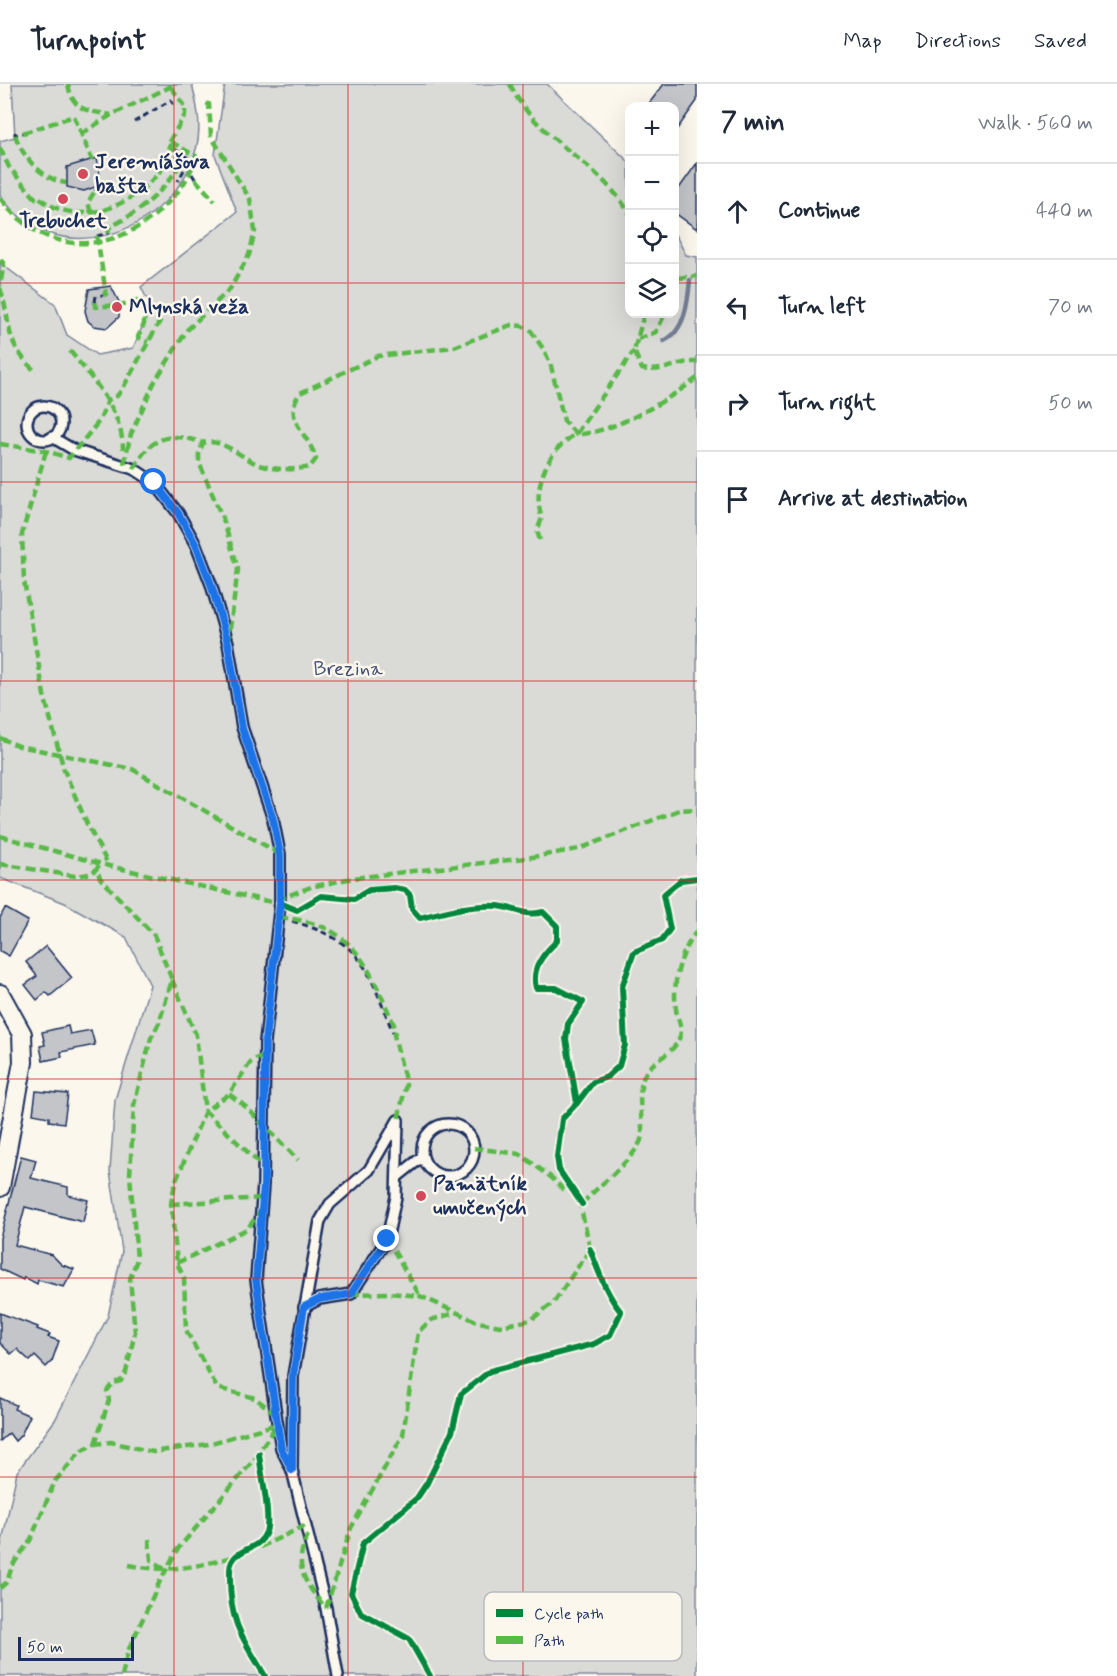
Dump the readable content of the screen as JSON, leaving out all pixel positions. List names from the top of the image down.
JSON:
{
  "parks": ["Brezina"],
  "places": [
    "Jeremiášova bašta",
    "Trebuchet",
    "Mlynská veža",
    "Pamätník umučených"
  ],
  "legend": ["Cycle path", "Path"],
  "scale_bar": "50 m",
  "page": {
    "header": "Turnpoint",
    "nav": ["Map", "Directions", "Saved"],
    "heading": ["7 min", "Walk · 560 m"],
    "map_buttons": ["+", "−"],
    "list": [
      ["Continue", "440 m"],
      ["Turn left", "70 m"],
      ["Turn right", "50 m"],
      "Arrive at destination"
    ],
    "scale": "50 m"
  }
}
